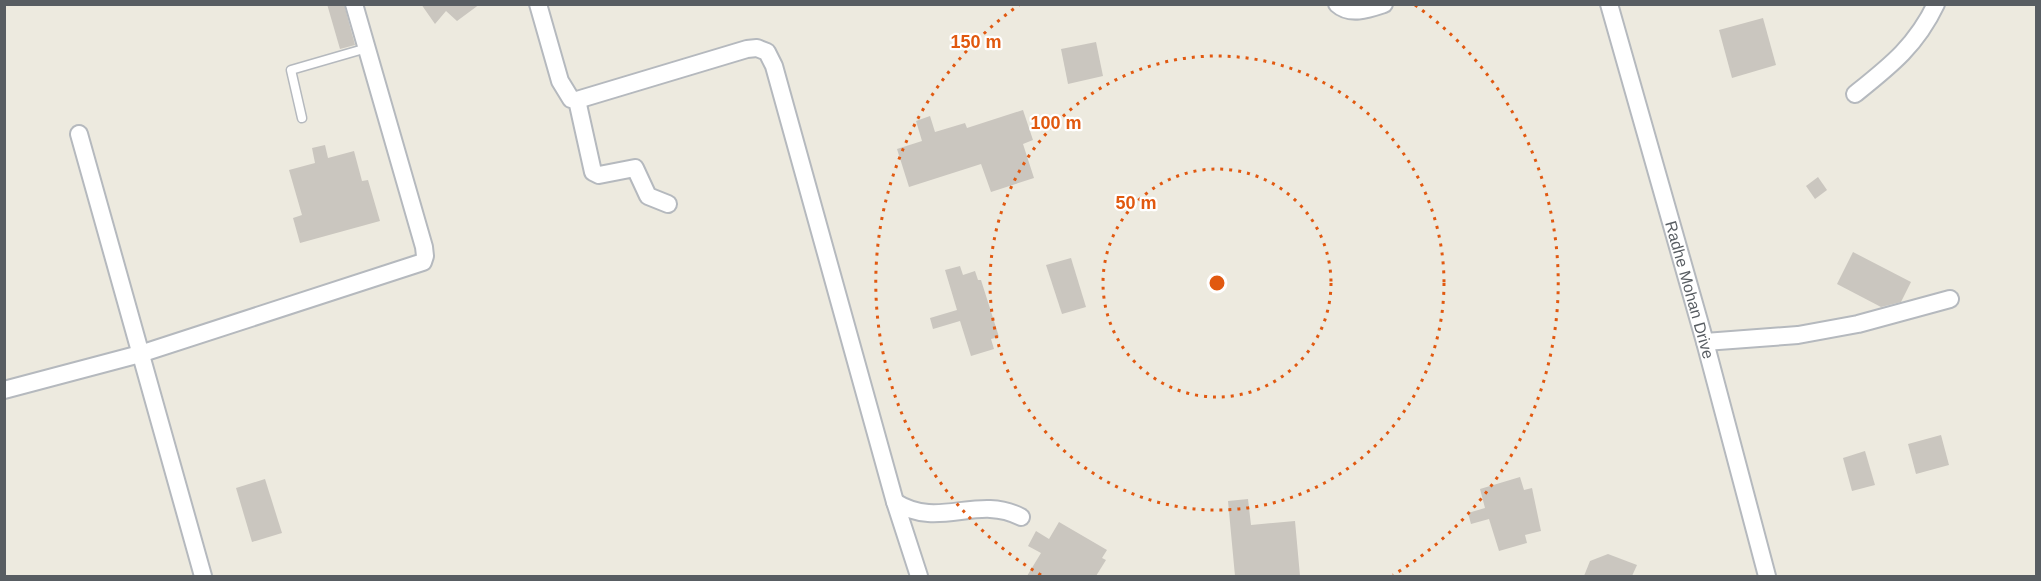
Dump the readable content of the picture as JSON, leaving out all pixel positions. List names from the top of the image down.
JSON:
{
  "streets": {
    "street": ["Radhe Mohan Drive"]
  },
  "rings": ["150 m", "100 m", "50 m"]
}
